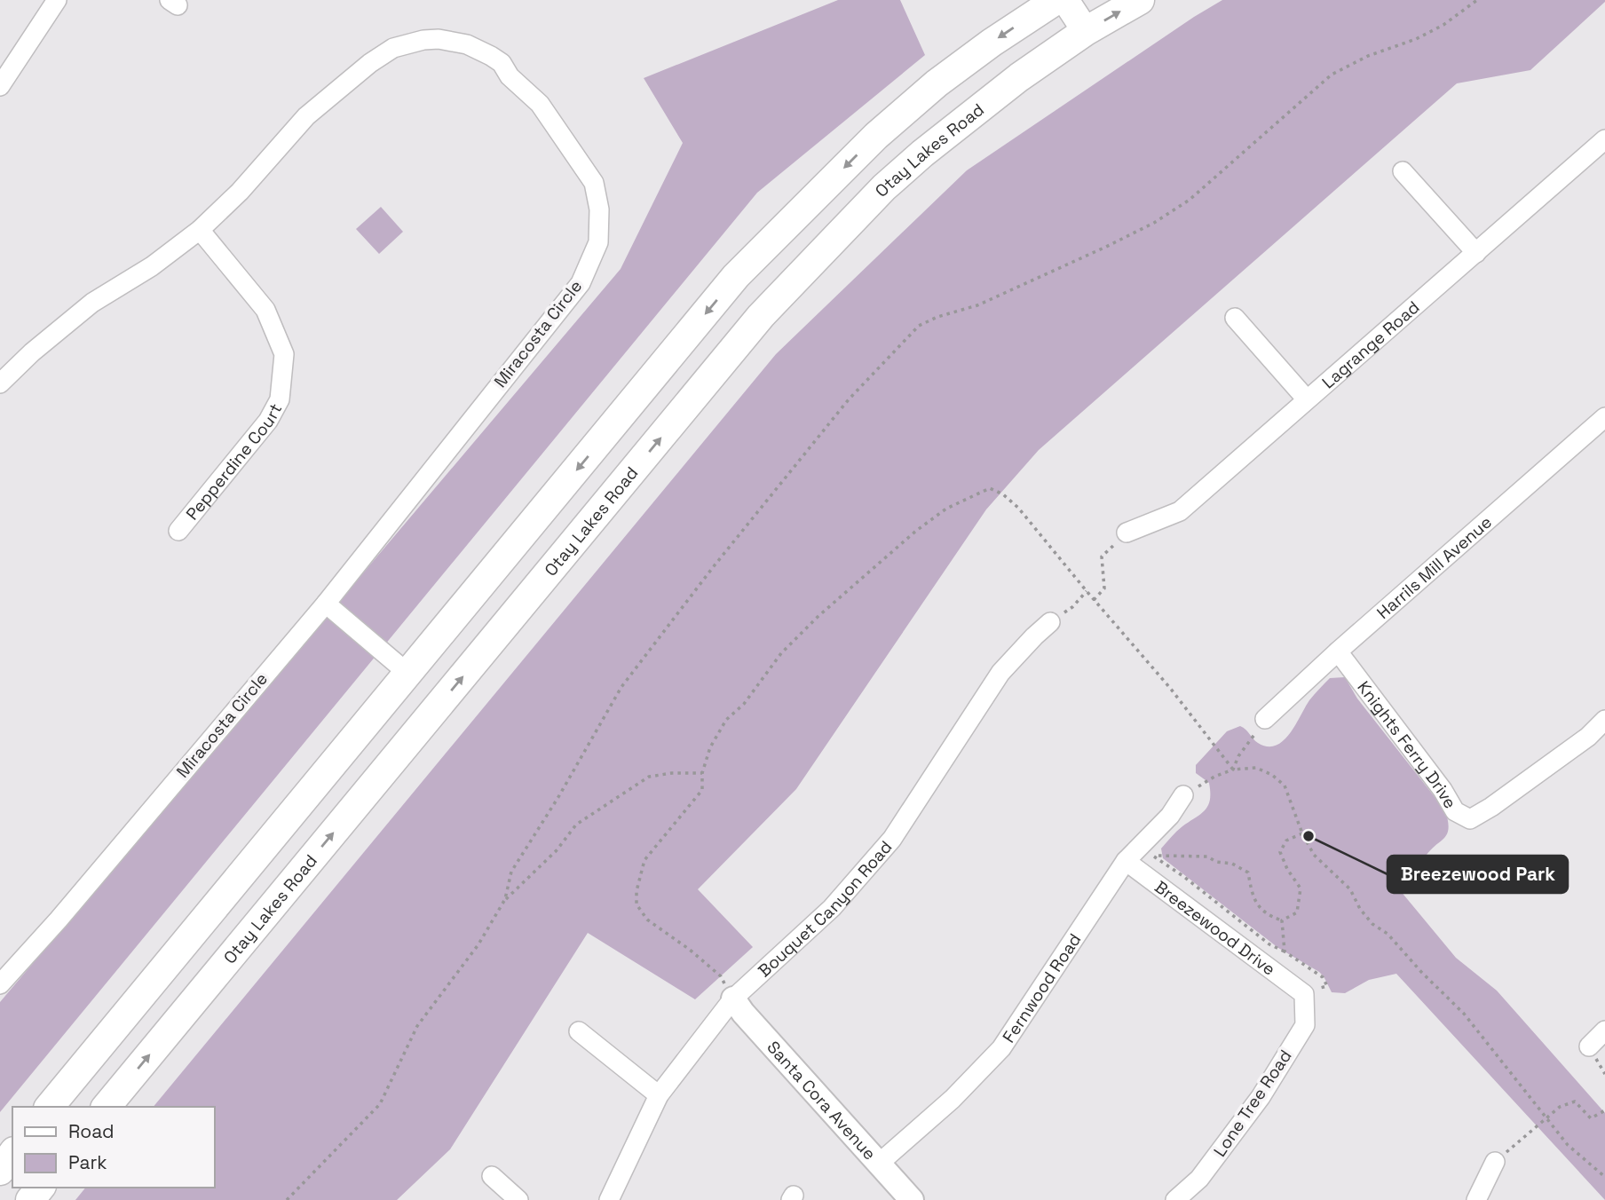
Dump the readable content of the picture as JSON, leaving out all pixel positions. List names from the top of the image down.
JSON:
{
  "streets": {
    "main road": ["Otay Lakes Road"],
    "street": [
      "Miracosta Circle",
      "Lagrange Road",
      "Pepperdine Court",
      "Harrils Mill Avenue",
      "Knights Ferry Drive",
      "Bouquet Canyon Road",
      "Breezewood Drive",
      "Fernwood Road",
      "Santa Cora Avenue",
      "Lone Tree Road"
    ]
  },
  "crossings": [
    ["Miracosta Circle", "Pepperdine Court"],
    ["Harrils Mill Avenue", "Knights Ferry Drive"],
    ["Bouquet Canyon Road", "Santa Cora Avenue"],
    ["Breezewood Drive", "Fernwood Road"],
    ["Breezewood Drive", "Lone Tree Road"],
    ["Fernwood Road", "Santa Cora Avenue"]
  ],
  "places": ["Breezewood Park"],
  "legend": ["Road", "Park"]
}
